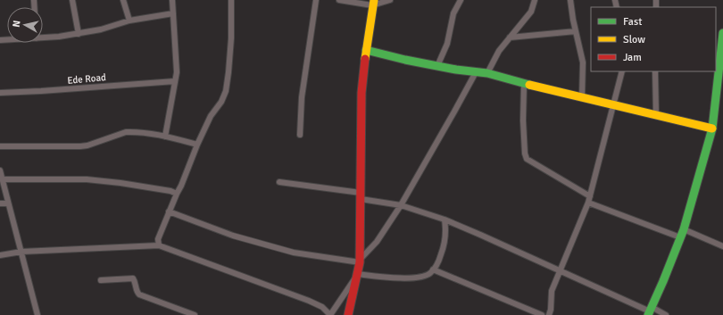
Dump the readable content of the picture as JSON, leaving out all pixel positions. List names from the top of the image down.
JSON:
{
  "streets": {
    "street": ["Ede Road"]
  },
  "legend": ["Fast", "Slow", "Jam"],
  "north": "left"
}
